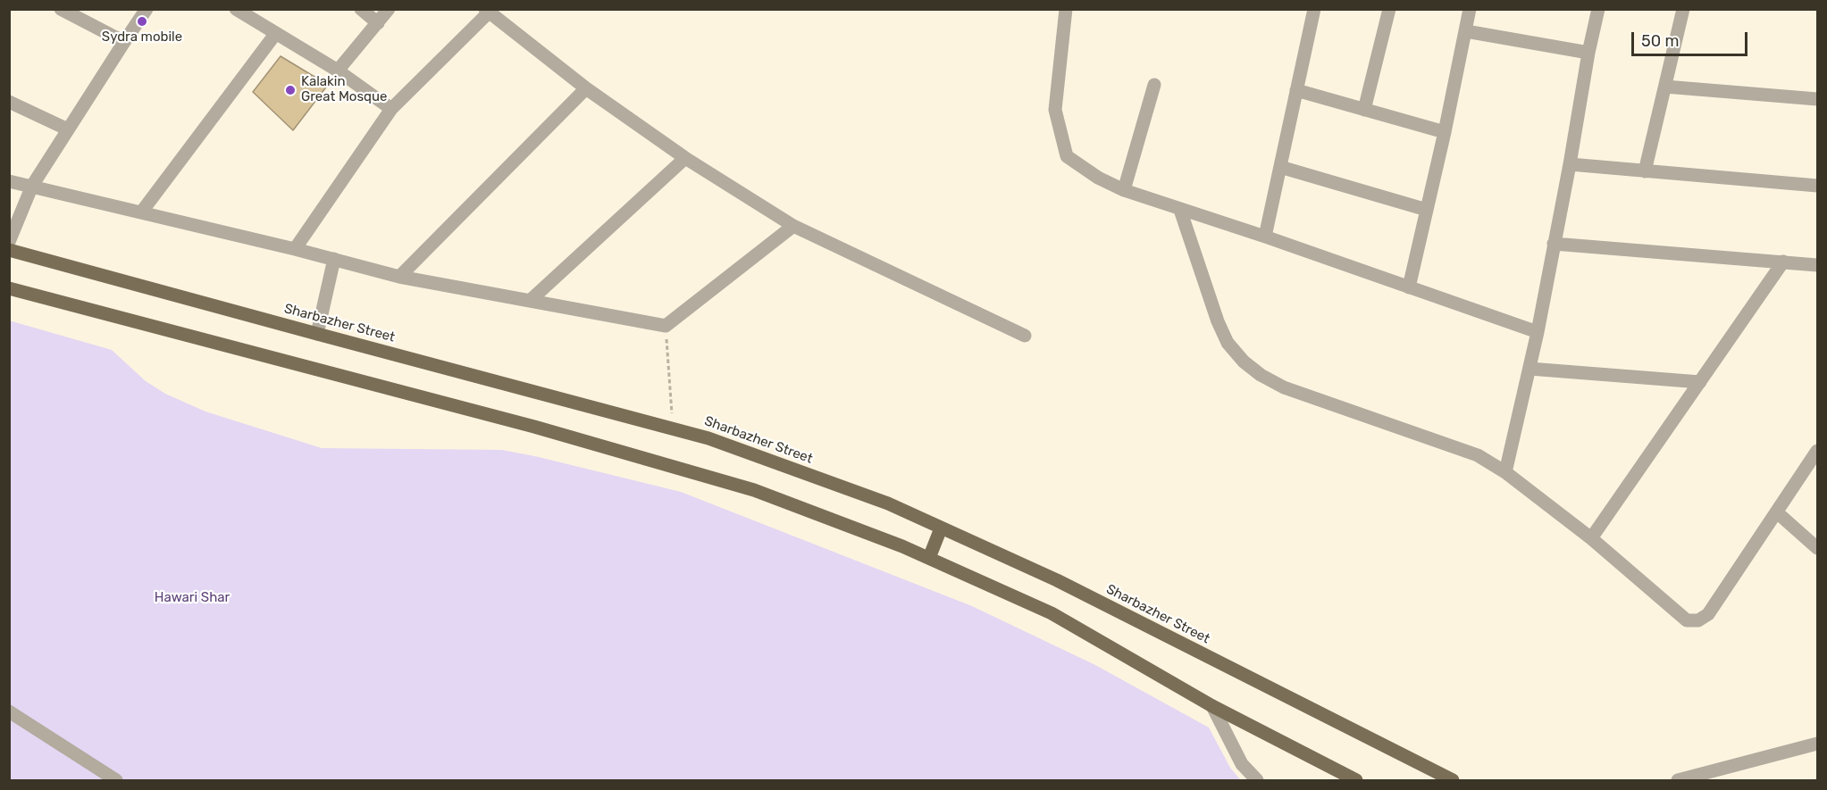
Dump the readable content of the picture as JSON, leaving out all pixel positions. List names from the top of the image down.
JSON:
{
  "streets": {
    "main road": ["Sharbazher Street"]
  },
  "parks": ["Hawari Shar"],
  "places": ["Sydra mobile", "Kalakin Great Mosque"],
  "scale_bar": "50 m"
}
